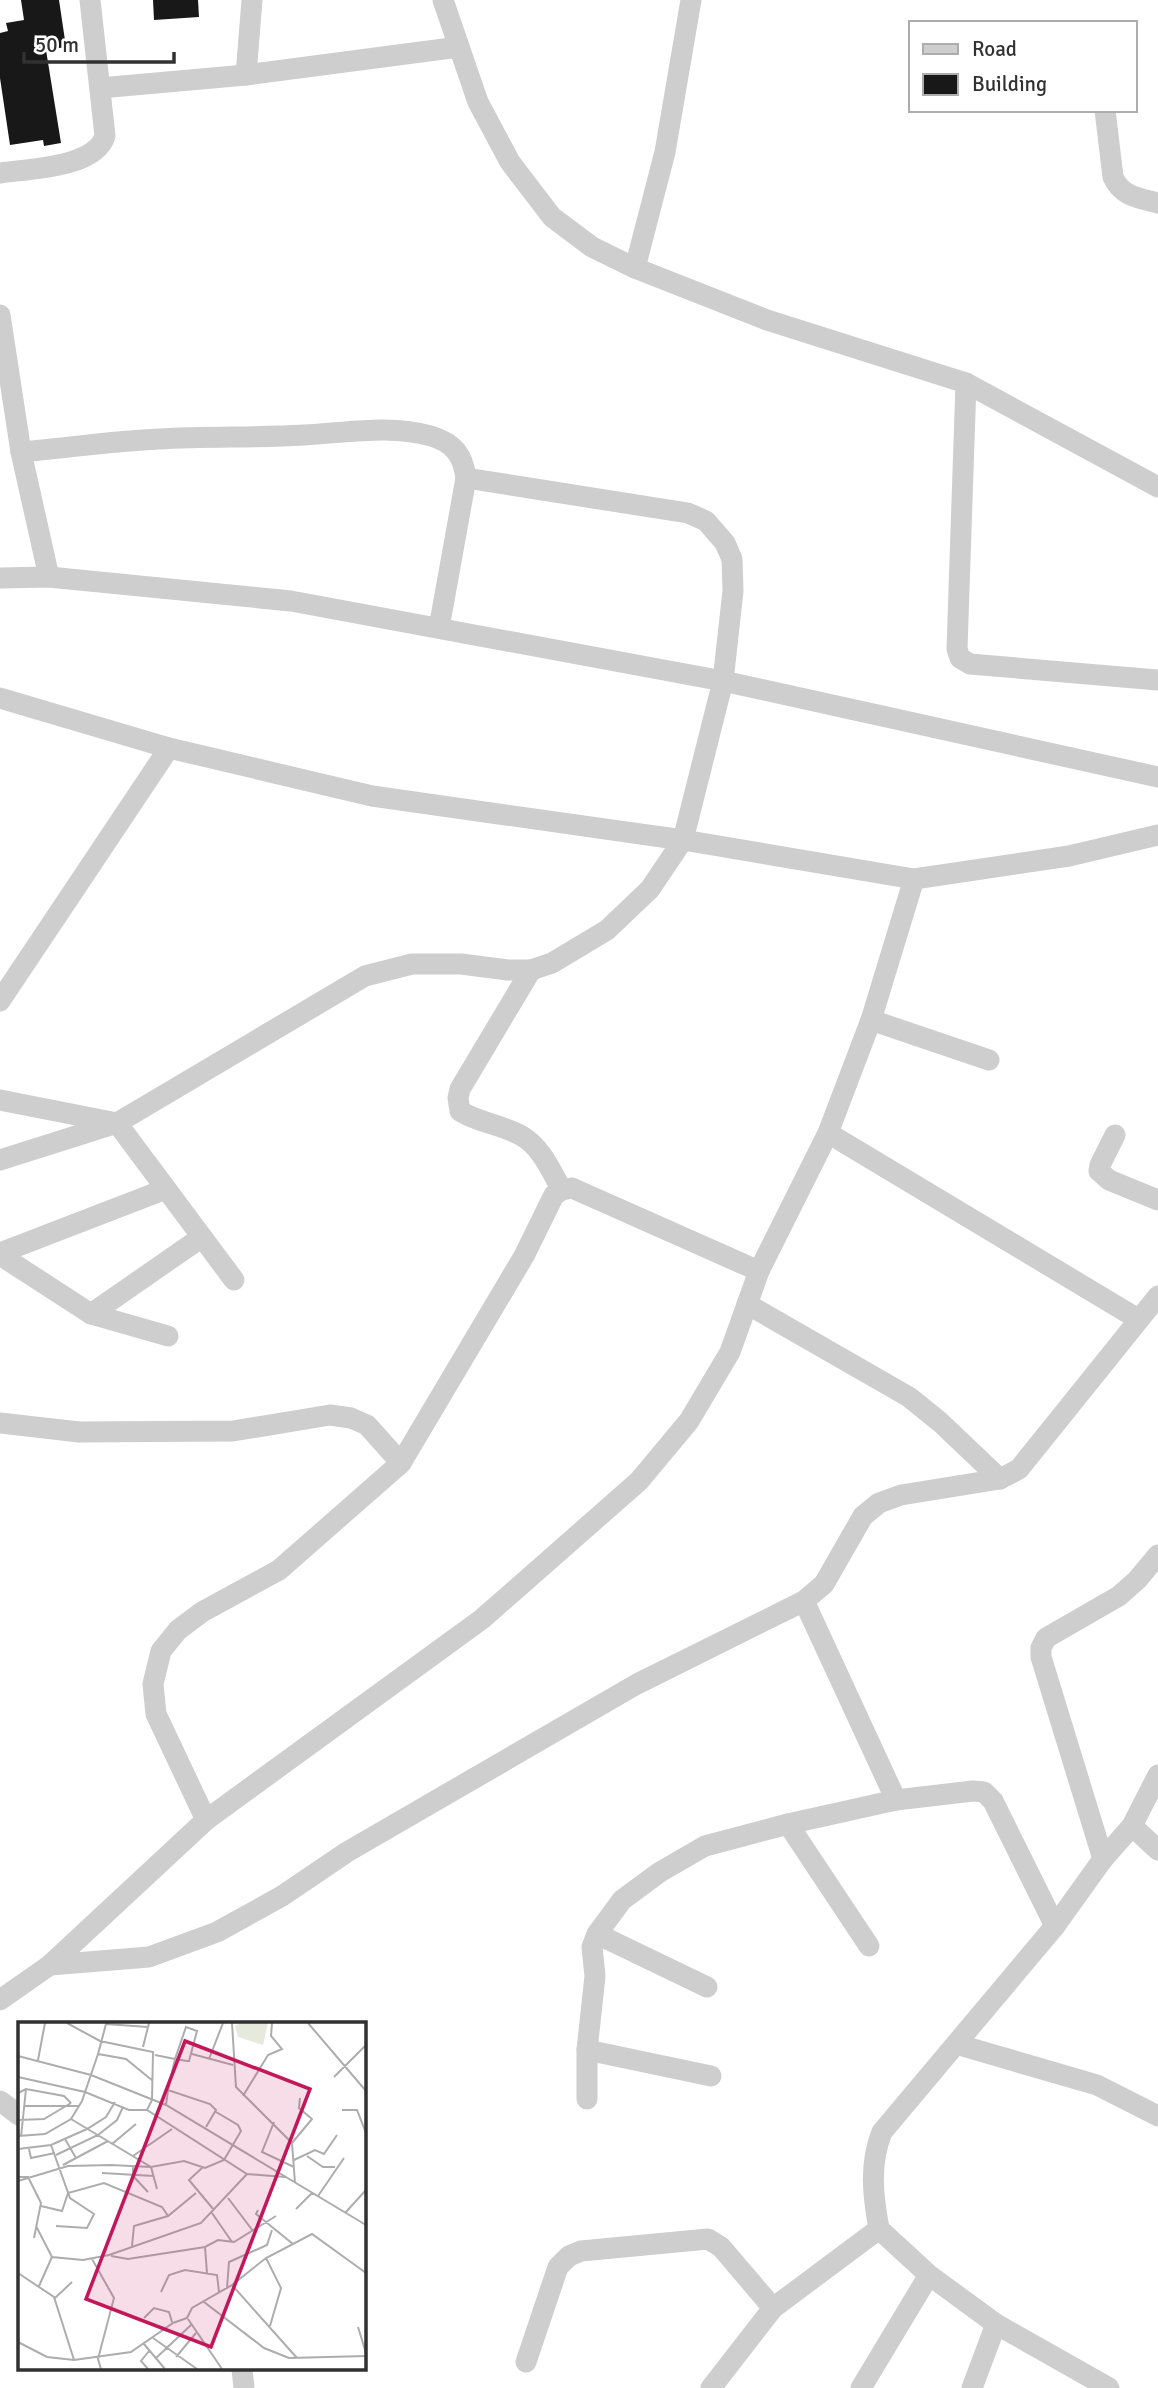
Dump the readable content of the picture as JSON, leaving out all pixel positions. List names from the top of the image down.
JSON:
{
  "legend": ["Road", "Building"],
  "scale_bar": "50 m"
}
